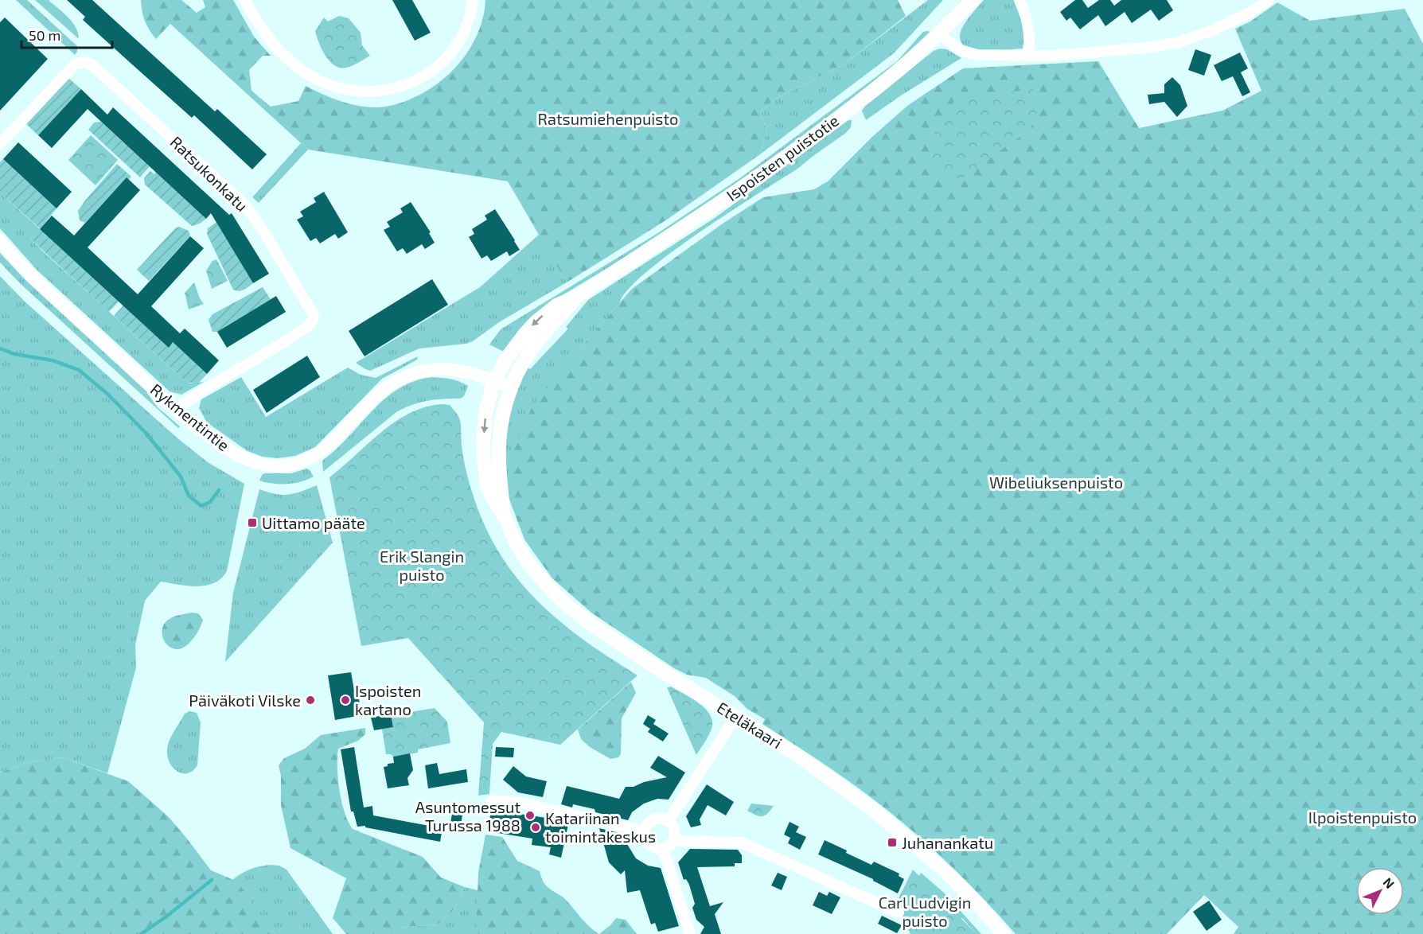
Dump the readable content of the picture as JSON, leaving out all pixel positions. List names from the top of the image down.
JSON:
{
  "streets": {
    "main road": ["Ispoisten puistotie", "Eteläkaari"],
    "street": ["Ratsukonkatu", "Rykmentintie"]
  },
  "crossings": [
    ["Ispoisten puistotie", "Rykmentintie"],
    ["Ispoisten puistotie", "Eteläkaari"],
    ["Ratsukonkatu", "Rykmentintie"],
    ["Rykmentintie", "Eteläkaari"]
  ],
  "parks": [
    "Ratsumiehenpuisto",
    "Wibeliuksenpuisto",
    "Erik Slangin puisto",
    "Ilpoistenpuisto",
    "Carl Ludvigin puisto"
  ],
  "places": {
    "transit": ["Uittamo pääte", "Juhanankatu"],
    "other": [
      "Päiväkoti Vilske",
      "Ispoisten kartano",
      "Asuntomessut Turussa 1988",
      "Katariinan toimintakeskus"
    ]
  },
  "scale_bar": "50 m",
  "north": "top right"
}
